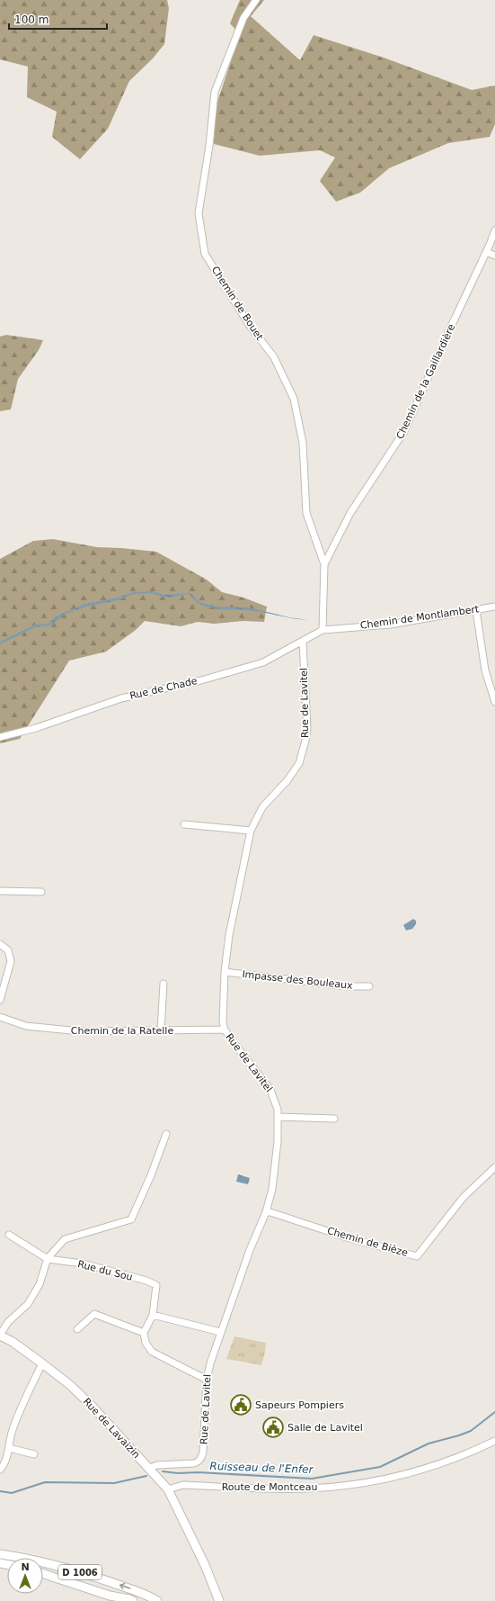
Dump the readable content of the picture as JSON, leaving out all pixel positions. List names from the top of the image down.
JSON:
{
  "streets": {
    "main road": ["Rue de Lavaizin", "D 1006"],
    "street": [
      "Chemin de Bouet",
      "Chemin de la Gaillardière",
      "Chemin de Montlambert",
      "Rue de Chade",
      "Rue de Lavitel",
      "Impasse des Bouleaux",
      "Chemin de la Ratelle",
      "Chemin de Bièze",
      "Rue du Sou",
      "Route de Montceau"
    ]
  },
  "crossings": [
    ["Chemin de Bouet", "Chemin de la Gaillardière"],
    ["Chemin de Bouet", "Chemin de Montlambert"],
    ["Chemin de Bouet", "Rue de Chade"],
    ["Chemin de Montlambert", "Rue de Chade"],
    ["Rue de Chade", "Rue de Lavitel"],
    ["Rue de Lavitel", "Impasse des Bouleaux"],
    ["Rue de Lavitel", "Chemin de la Ratelle"],
    ["Rue de Lavitel", "Chemin de Bièze"],
    ["Rue de Lavitel", "Rue de Lavaizin"],
    ["Rue de Lavaizin", "Route de Montceau"]
  ],
  "water": ["Ruisseau de l'Enfer"],
  "places": {
    "public building": ["Sapeurs Pompiers", "Salle de Lavitel"]
  },
  "scale_bar": "100 m",
  "north": "top"
}
